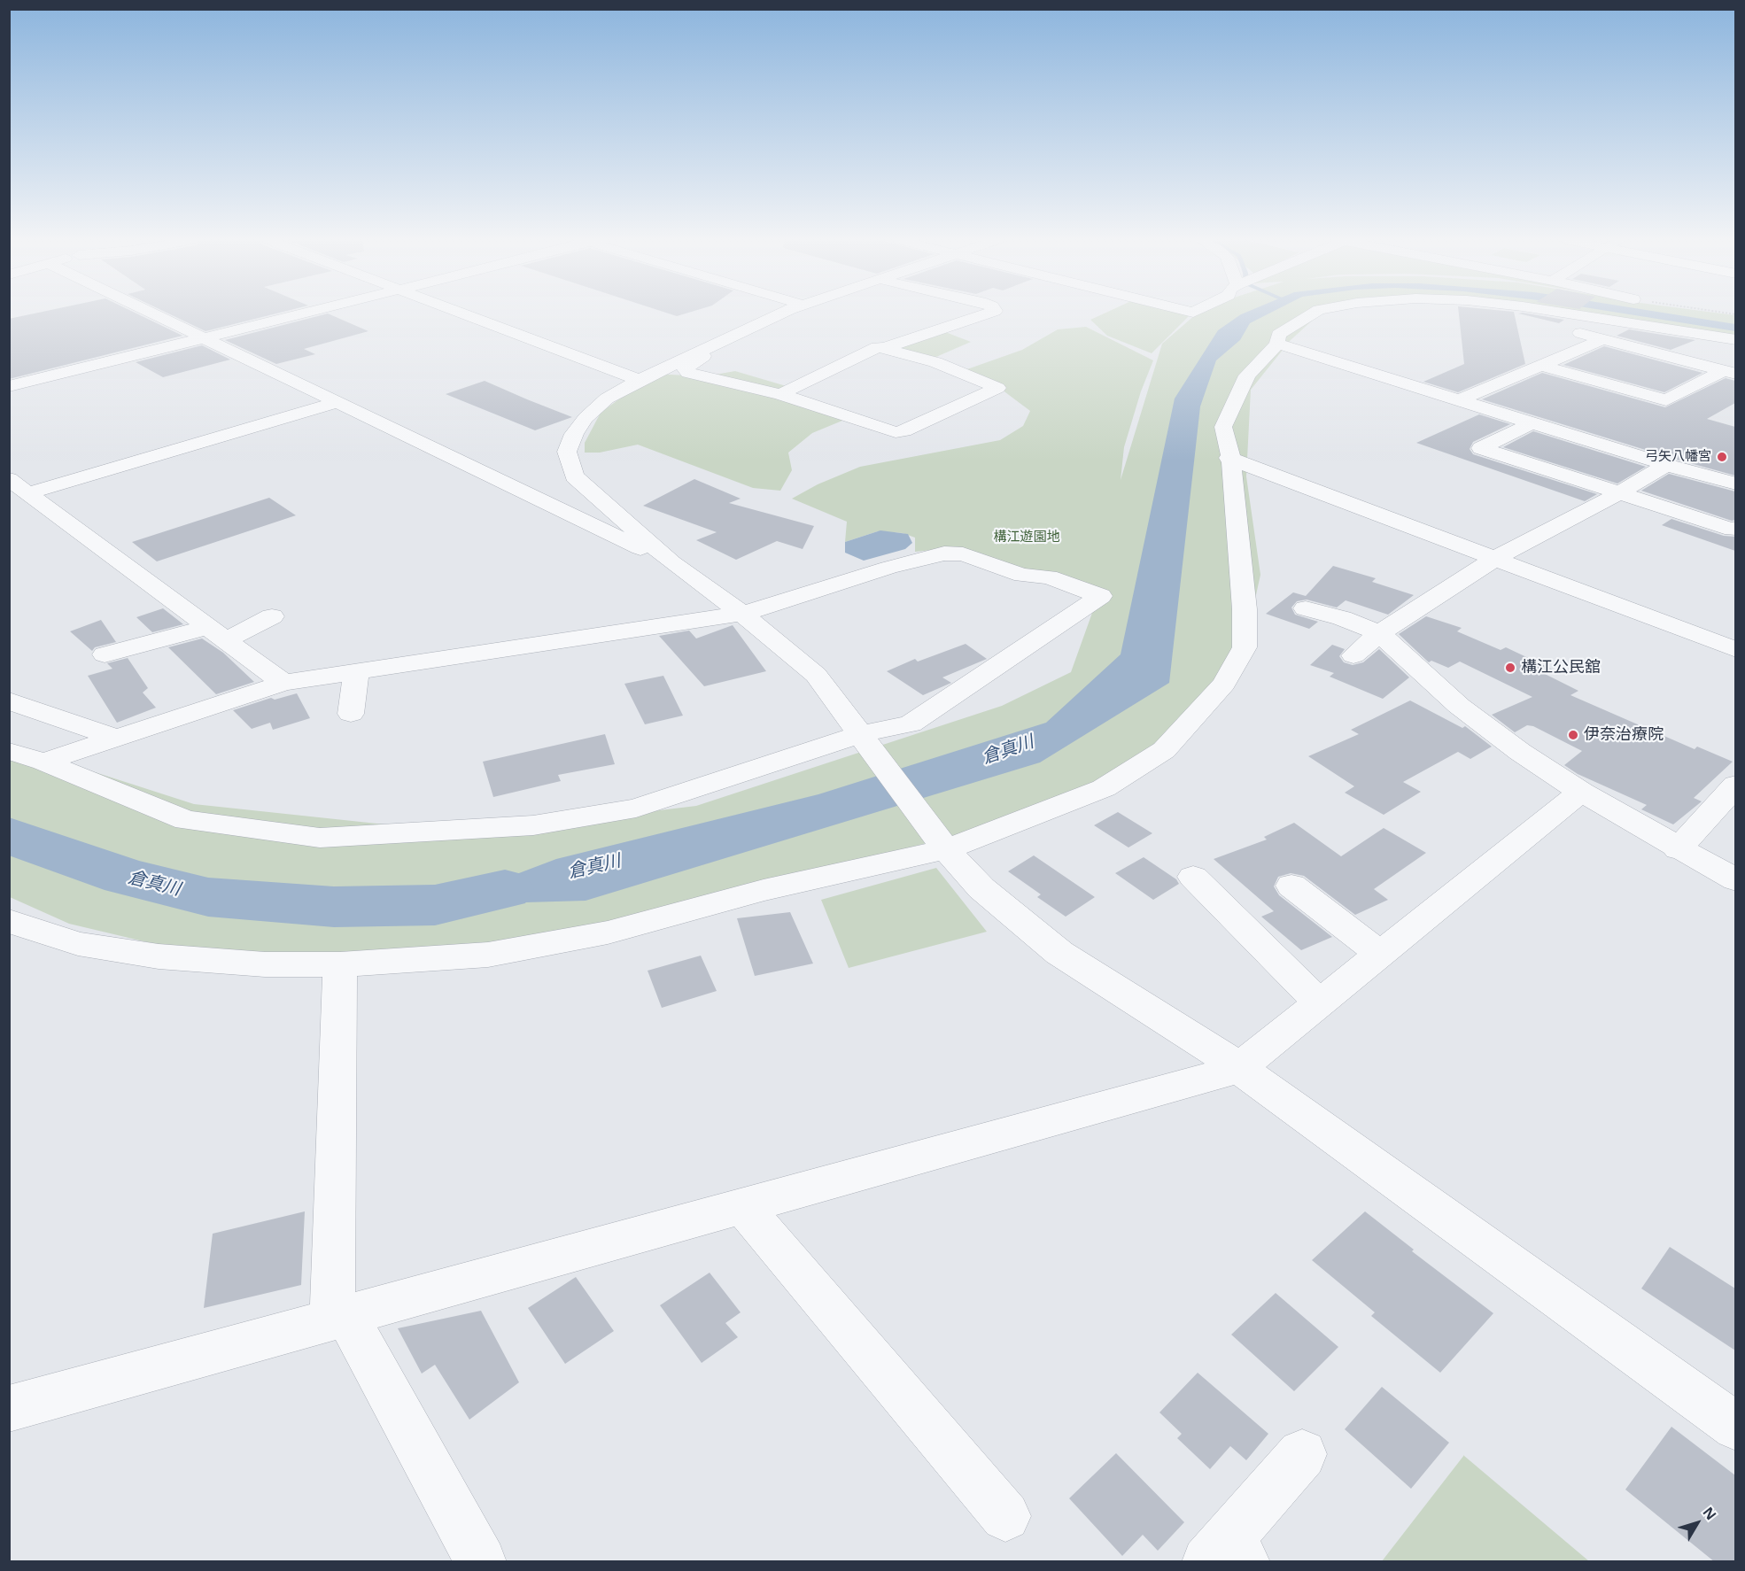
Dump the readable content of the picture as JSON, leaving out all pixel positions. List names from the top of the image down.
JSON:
{
  "water": ["倉真川"],
  "parks": ["構江遊園地"],
  "places": ["弓矢八幡宮", "構江公民舘", "伊奈治療院"],
  "north": "top right"
}
